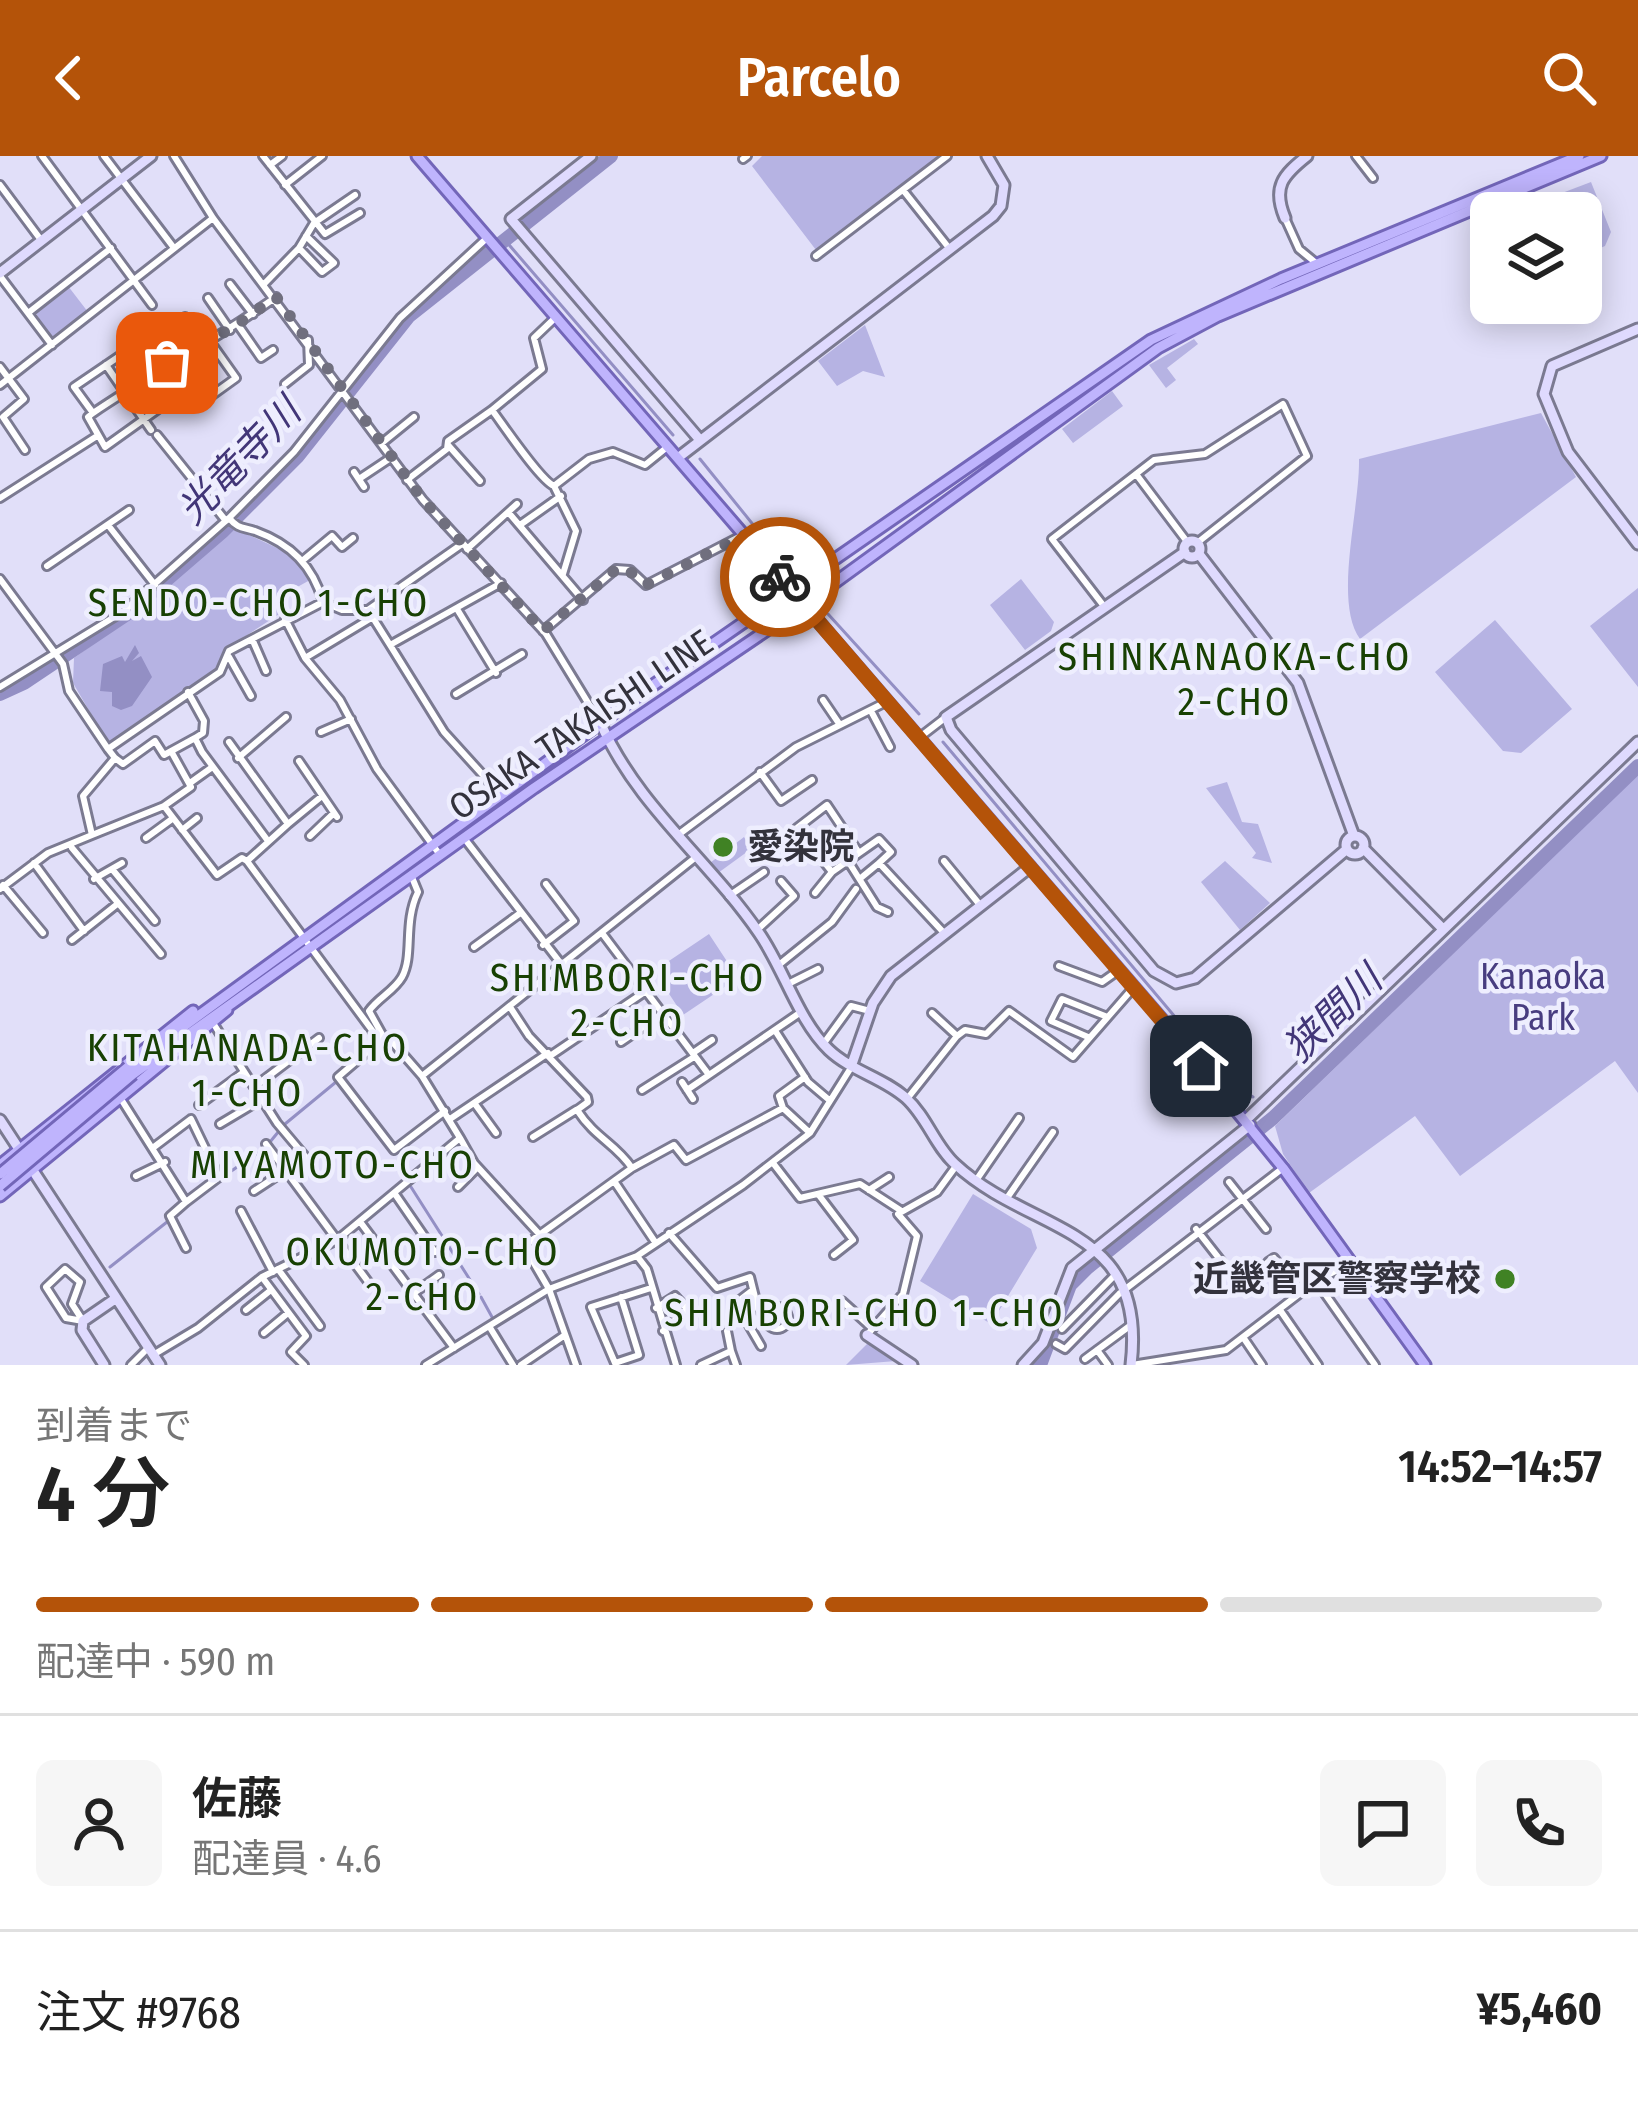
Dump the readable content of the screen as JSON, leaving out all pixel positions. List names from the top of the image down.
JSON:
{
  "streets": {
    "main road": ["OSAKA TAKAISHI LINE"]
  },
  "districts": [
    "SENDO-CHO 1-CHO",
    "SHINKANAOKA-CHO 2-CHO",
    "SHIMBORI-CHO 2-CHO",
    "KITAHANADA-CHO 1-CHO",
    "MIYAMOTO-CHO",
    "OKUMOTO-CHO 2-CHO",
    "SHIMBORI-CHO 1-CHO"
  ],
  "water": ["光竜寺川", "狭間川"],
  "parks": ["Kanaoka Park"],
  "places": ["愛染院", "近畿管区警察学校"],
  "page": {
    "header": "Parcelo",
    "heading": ["4 分", "到着まで", "14:52–14:57"],
    "panel": [
      "佐藤",
      "配達員 · 4.6",
      "注文 #9768",
      "¥5,460"
    ],
    "bar": "配達中 · 590 m"
  }
}
